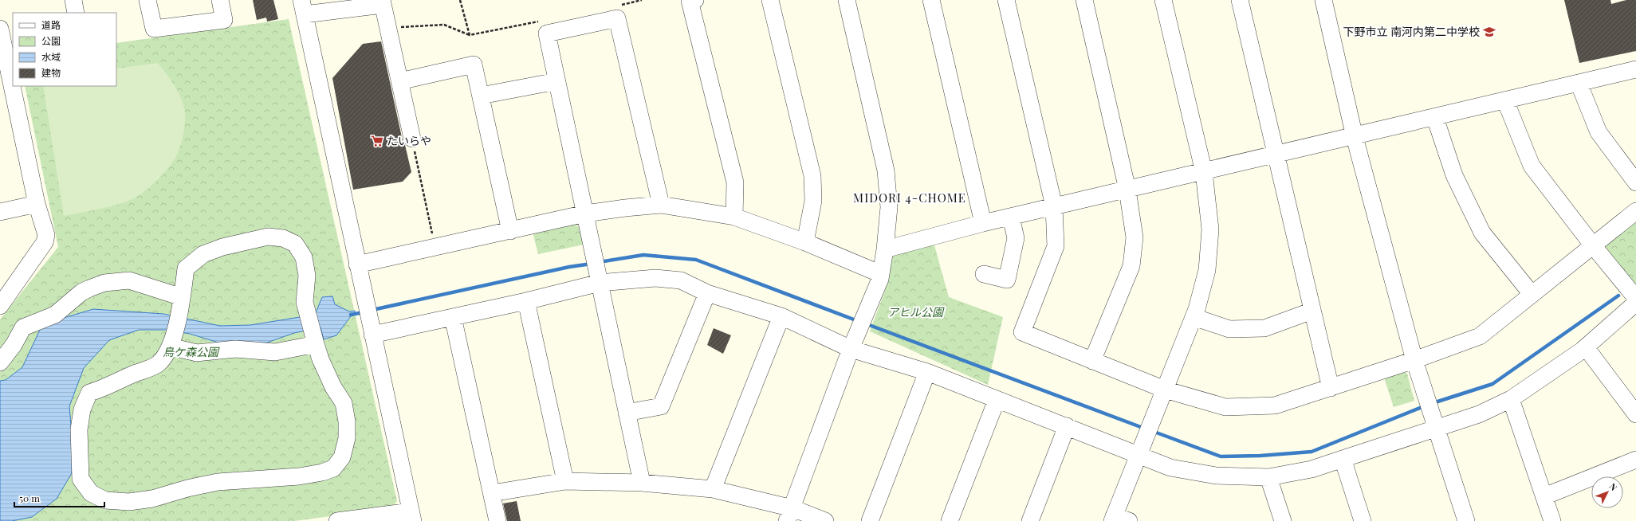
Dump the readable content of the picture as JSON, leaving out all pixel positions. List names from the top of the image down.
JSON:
{
  "districts": ["MIDORI 4-CHOME"],
  "parks": ["アヒル公園", "烏ケ森公園"],
  "places": {
    "school or university": ["下野市立 南河内第二中学校"],
    "supermarket": ["たいらや"]
  },
  "legend": [
    "道路",
    "公園",
    "水域",
    "建物"
  ],
  "scale_bar": "50 m",
  "north": "top right"
}
